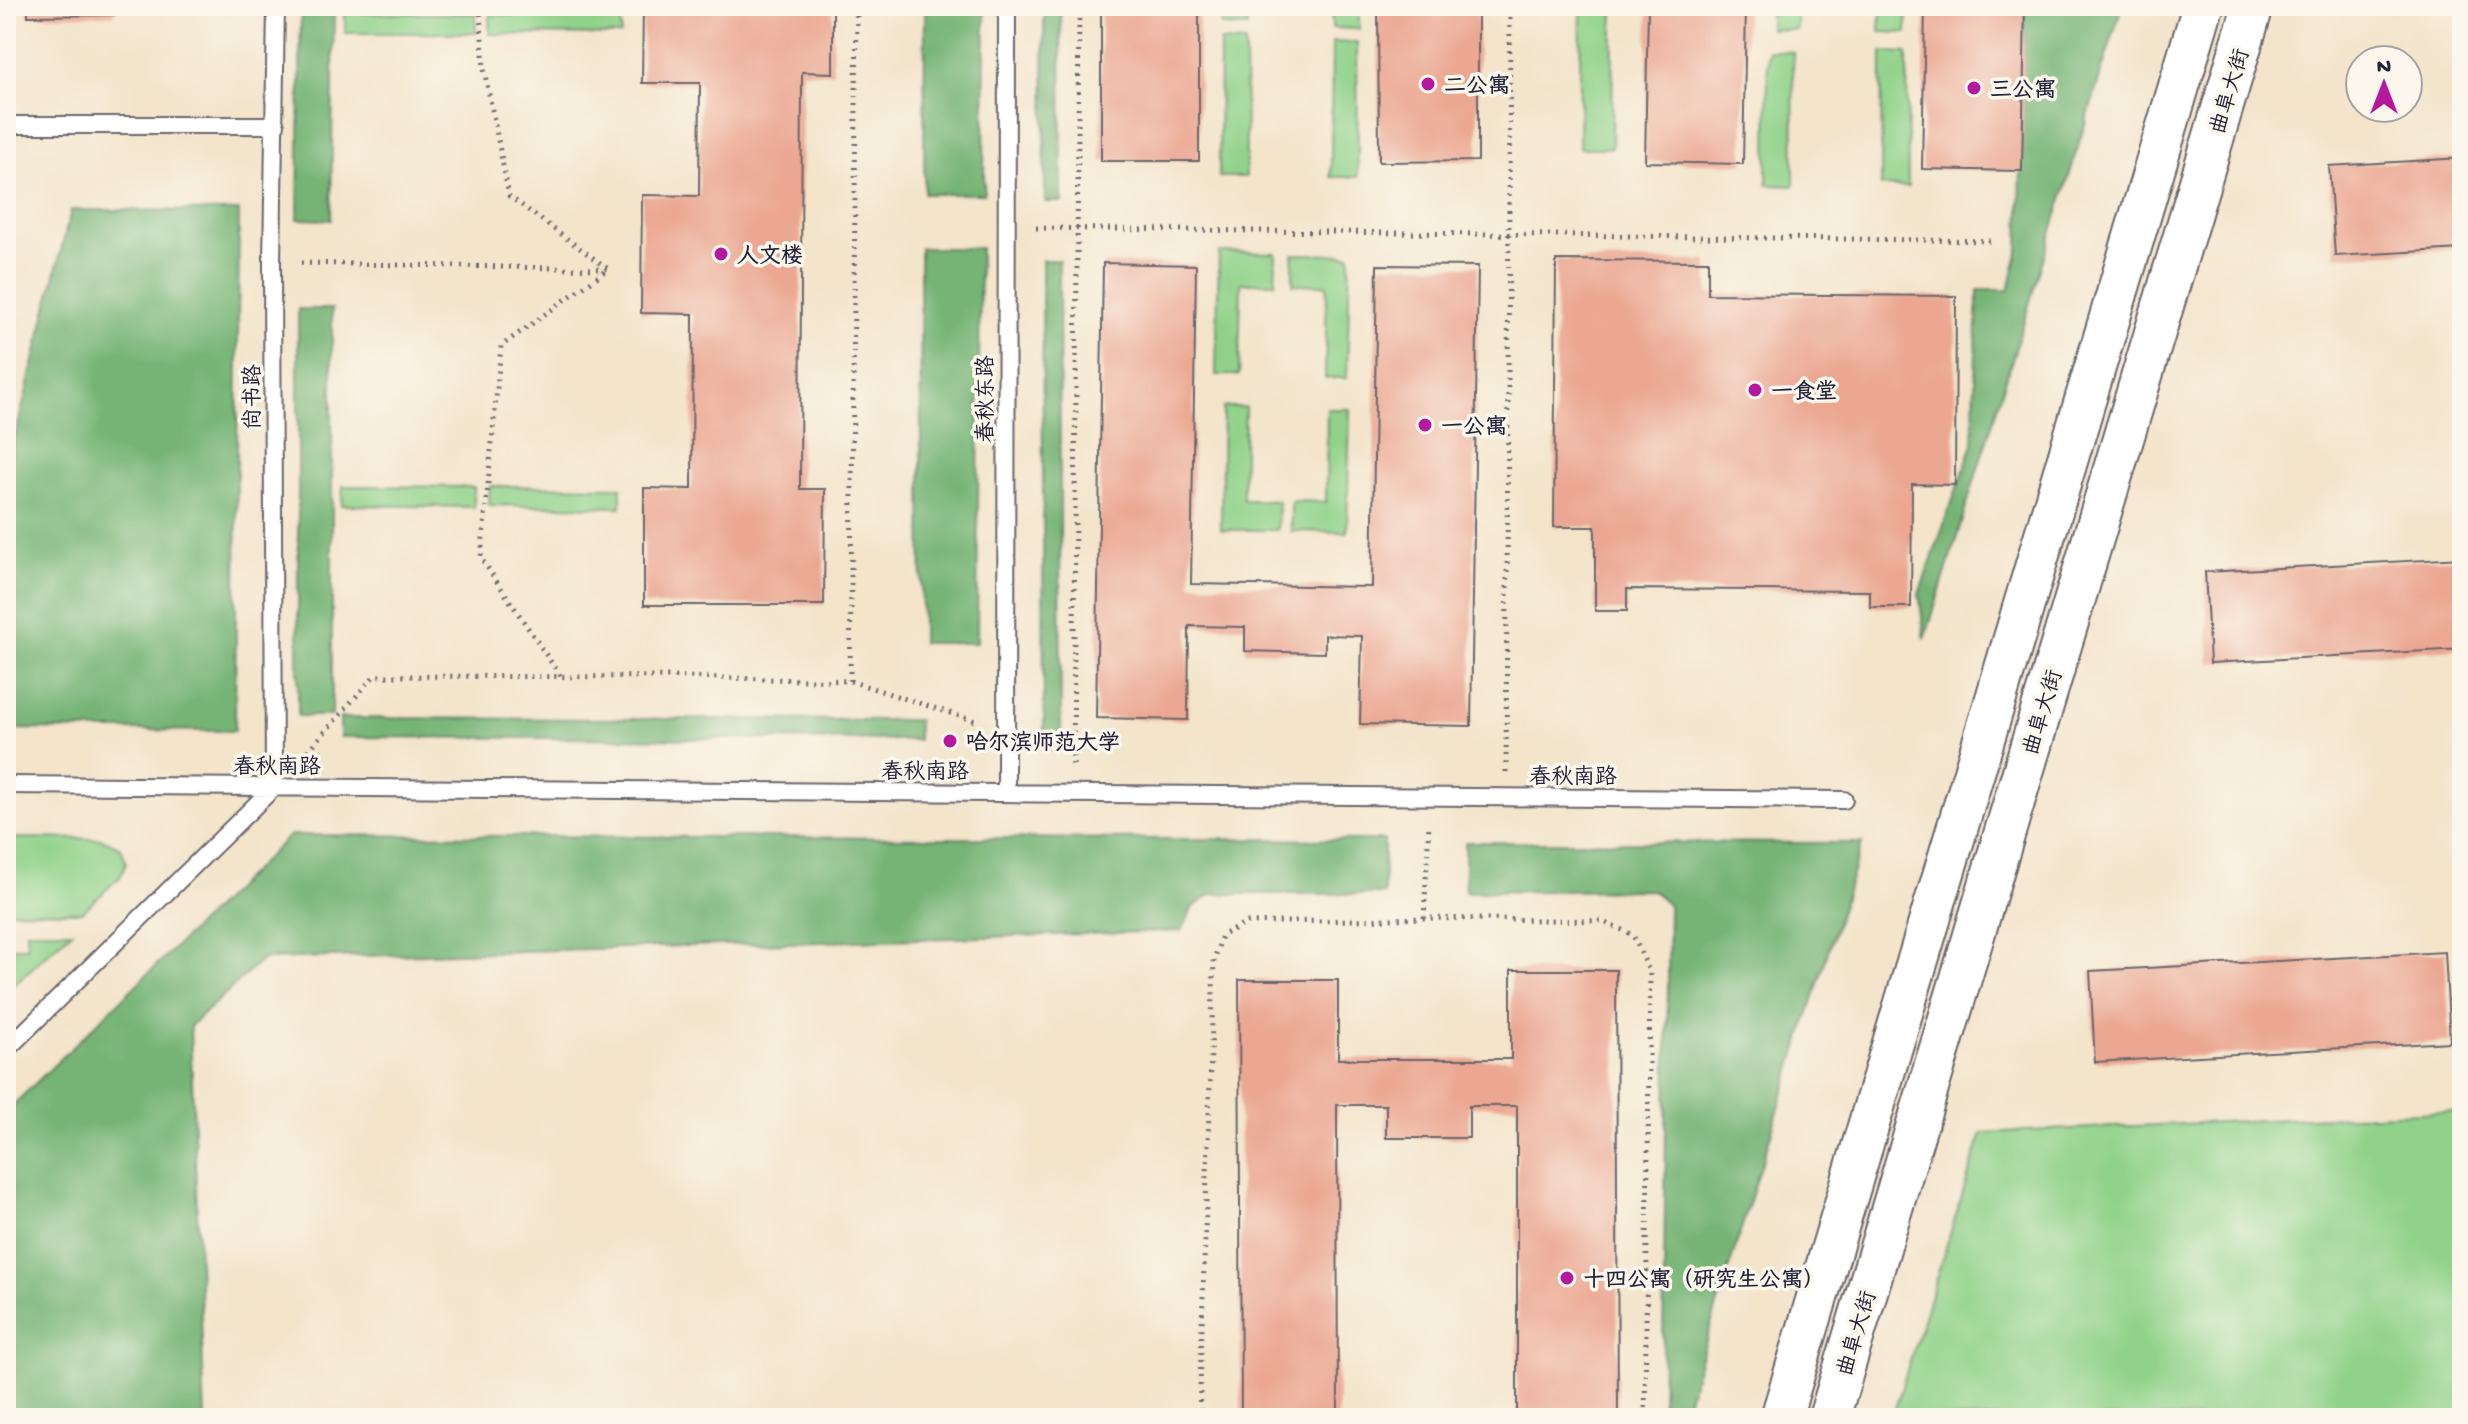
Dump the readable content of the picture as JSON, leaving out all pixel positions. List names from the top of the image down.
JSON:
{
  "streets": {
    "street": ["曲阜大街"],
    "lane": ["尚书路", "春秋东路", "春秋南路"]
  },
  "crossings": [
    ["尚书路", "春秋南路"],
    ["春秋东路", "春秋南路"]
  ],
  "places": [
    "二公寓",
    "三公寓",
    "人文楼",
    "一食堂",
    "一公寓",
    "哈尔滨师范大学",
    "十四公寓（研究生公寓）"
  ],
  "north": "top"
}
